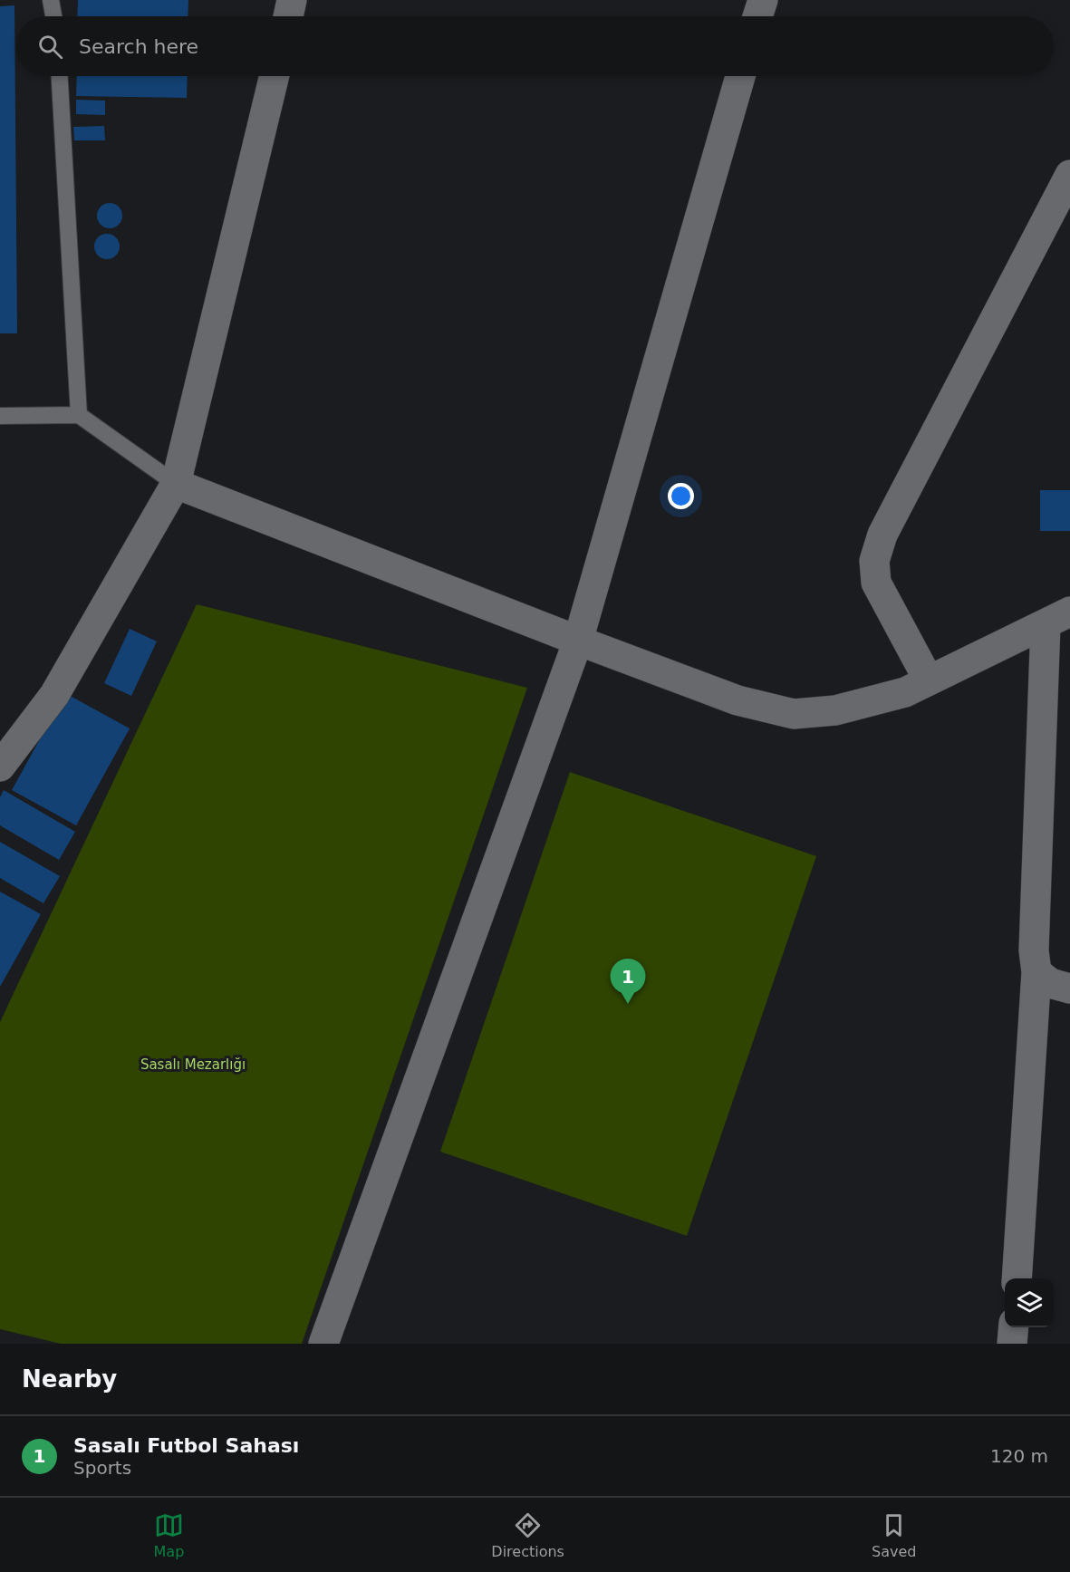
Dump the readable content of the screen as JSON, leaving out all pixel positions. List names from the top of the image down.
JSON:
{
  "parks": ["Sasalı Mezarlığı"],
  "page": {
    "search": "Search here",
    "pins": "1",
    "heading": "Nearby",
    "list": [
      {
        "mark": "1",
        "name": "Sasalı Futbol Sahası",
        "note": "Sports",
        "value": "120 m"
      }
    ],
    "nav": ["Map", "Directions", "Saved"]
  }
}
